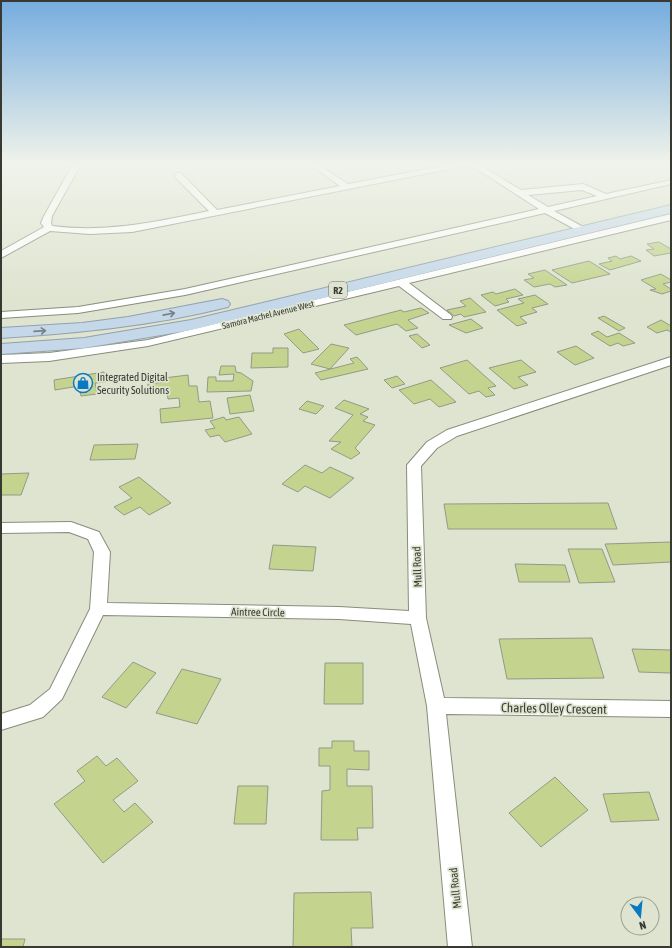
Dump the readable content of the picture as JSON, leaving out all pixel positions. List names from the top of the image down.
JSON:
{
  "streets": {
    "highway": ["R2", "Samora Machel Avenue West"],
    "street": ["Mull Road", "Aintree Circle", "Charles Olley Crescent"]
  },
  "crossings": [
    ["Mull Road", "Aintree Circle"],
    ["Mull Road", "Charles Olley Crescent"]
  ],
  "places": {
    "shop": ["Integrated Digital Security Solutions"]
  },
  "north": "bottom"
}
